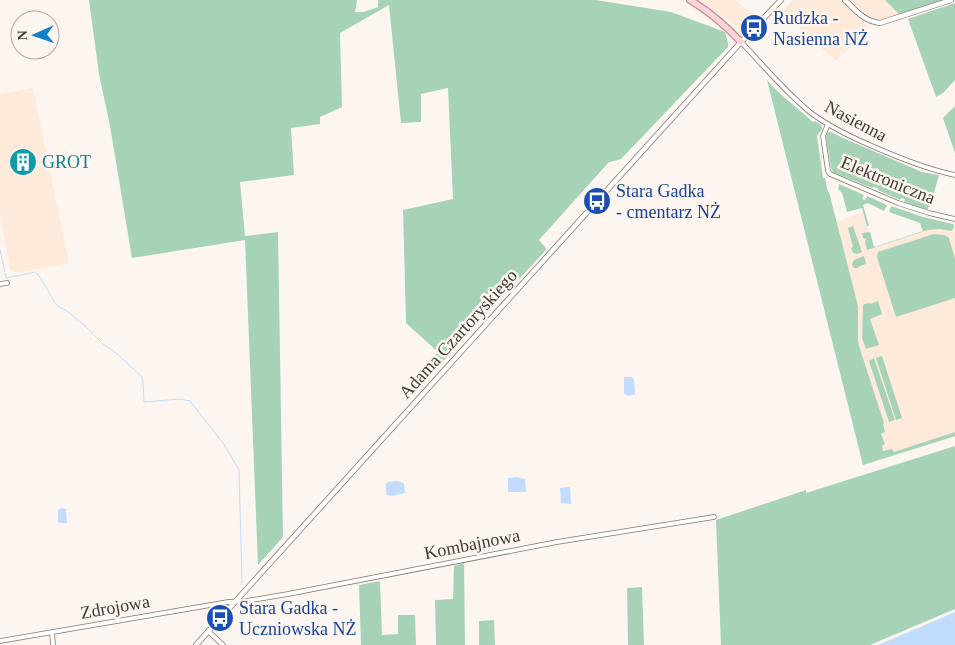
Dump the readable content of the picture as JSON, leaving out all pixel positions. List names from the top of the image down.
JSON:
{
  "streets": {
    "street": [
      "Nasienna",
      "Elektroniczna",
      "Adama Czartoryskiego",
      "Kombajnowa",
      "Zdrojowa"
    ]
  },
  "crossings": [
    ["Nasienna", "Elektroniczna"],
    ["Nasienna", "Adama Czartoryskiego"],
    ["Adama Czartoryskiego", "Kombajnowa"],
    ["Adama Czartoryskiego", "Zdrojowa"],
    ["Kombajnowa", "Zdrojowa"]
  ],
  "places": {
    "bus stop": ["Rudzka - Nasienna NŻ", "Stara Gadka - cmentarz NŻ", "Stara Gadka - Uczniowska NŻ"],
    "building": ["GROT"]
  },
  "north": "left"
}
